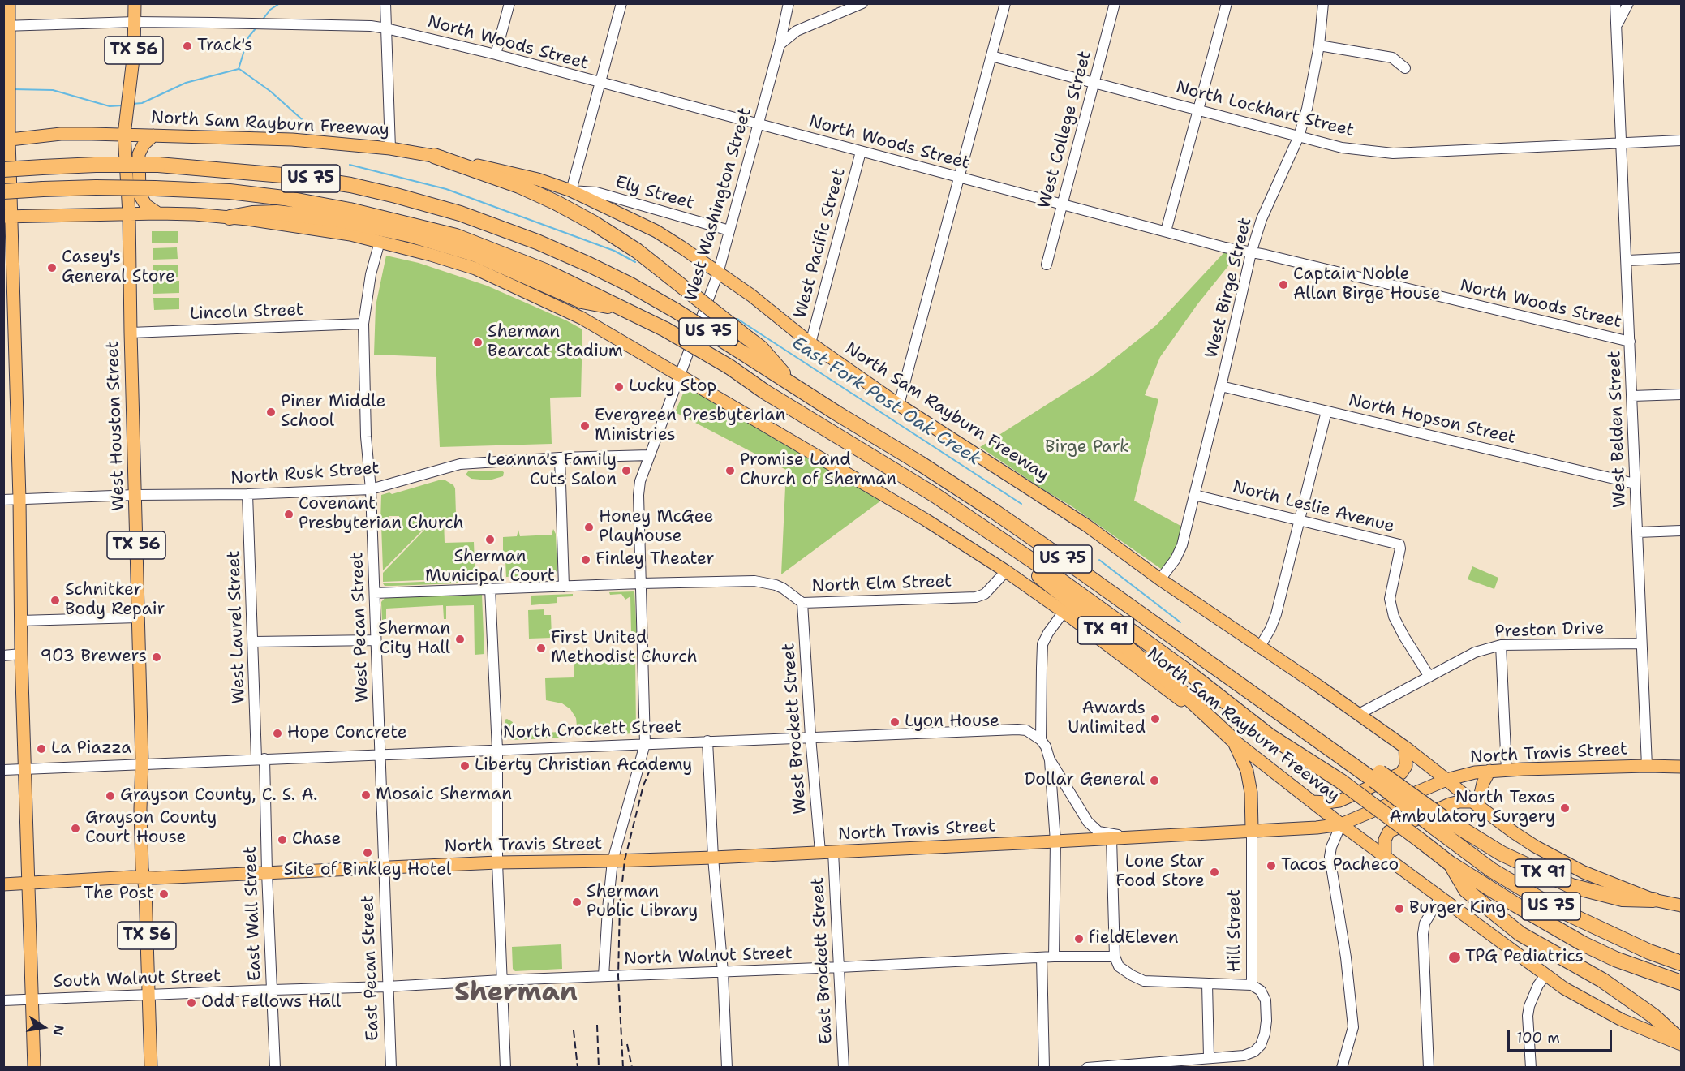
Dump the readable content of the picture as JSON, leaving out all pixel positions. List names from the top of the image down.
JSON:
{
  "streets": {
    "highway": ["North Sam Rayburn Freeway", "US 75", "TX 91"],
    "main road": ["TX 56", "West Houston Street", "North Travis Street"],
    "street": [
      "North Woods Street",
      "North Lockhart Street",
      "West College Street",
      "Ely Street",
      "West Washington Street",
      "West Pacific Street",
      "West Birge Street",
      "Lincoln Street",
      "North Hopson Street",
      "West Belden Street",
      "North Rusk Street",
      "North Leslie Avenue",
      "North Elm Street",
      "West Laurel Street",
      "West Pecan Street",
      "Preston Drive",
      "West Brockett Street",
      "North Crockett Street",
      "East Wall Street",
      "Hill Street",
      "North Walnut Street",
      "East Brockett Street",
      "East Pecan Street",
      "South Walnut Street"
    ]
  },
  "crossings": [
    ["North Woods Street", "West College Street"],
    ["North Woods Street", "West Washington Street"],
    ["North Woods Street", "West Pacific Street"],
    ["North Woods Street", "West Birge Street"],
    ["North Woods Street", "West Houston Street"],
    ["North Woods Street", "West Belden Street"],
    ["TX 56", "West Houston Street"],
    ["TX 56", "North Travis Street"],
    ["TX 56", "South Walnut Street"],
    ["North Lockhart Street", "West College Street"],
    ["North Lockhart Street", "West Birge Street"],
    ["North Lockhart Street", "West Belden Street"],
    ["North Sam Rayburn Freeway", "Ely Street"],
    ["North Sam Rayburn Freeway", "West Washington Street"],
    ["North Sam Rayburn Freeway", "West Pacific Street"],
    ["North Sam Rayburn Freeway", "West Birge Street"],
    ["North Sam Rayburn Freeway", "West Houston Street"],
    ["North Sam Rayburn Freeway", "North Elm Street"],
    ["North Sam Rayburn Freeway", "West Pecan Street"],
    ["North Sam Rayburn Freeway", "TX 91"],
    ["North Sam Rayburn Freeway", "Preston Drive"],
    ["North Sam Rayburn Freeway", "North Travis Street"],
    ["Ely Street", "West Washington Street"],
    ["West Washington Street", "North Rusk Street"],
    ["West Washington Street", "North Elm Street"],
    ["West Washington Street", "North Crockett Street"],
    ["West Washington Street", "North Travis Street"],
    ["West Washington Street", "North Walnut Street"],
    ["West Birge Street", "North Hopson Street"],
    ["West Birge Street", "North Leslie Avenue"],
    ["Lincoln Street", "West Houston Street"],
    ["Lincoln Street", "West Pecan Street"],
    ["North Hopson Street", "West Belden Street"],
    ["West Houston Street", "North Rusk Street"],
    ["West Houston Street", "North Crockett Street"],
    ["West Houston Street", "North Travis Street"],
    ["West Belden Street", "Preston Drive"],
    ["West Belden Street", "North Travis Street"],
    ["North Rusk Street", "West Laurel Street"],
    ["North Rusk Street", "West Pecan Street"],
    ["North Leslie Avenue", "Preston Drive"],
    ["North Elm Street", "West Pecan Street"],
    ["North Elm Street", "West Brockett Street"],
    ["West Laurel Street", "North Crockett Street"],
    ["West Laurel Street", "East Wall Street"],
    ["West Pecan Street", "North Crockett Street"],
    ["West Pecan Street", "North Travis Street"],
    ["West Pecan Street", "East Pecan Street"],
    ["West Brockett Street", "North Crockett Street"],
    ["West Brockett Street", "North Travis Street"],
    ["North Crockett Street", "East Wall Street"],
    ["North Travis Street", "East Wall Street"],
    ["North Travis Street", "Hill Street"],
    ["North Travis Street", "East Brockett Street"],
    ["North Travis Street", "East Pecan Street"],
    ["East Wall Street", "North Walnut Street"],
    ["East Wall Street", "South Walnut Street"],
    ["North Walnut Street", "East Brockett Street"],
    ["North Walnut Street", "East Pecan Street"],
    ["North Walnut Street", "South Walnut Street"]
  ],
  "districts": ["Sherman"],
  "water": ["East Fork Post Oak Creek"],
  "parks": ["Birge Park"],
  "places": [
    "Track's",
    "Casey's General Store",
    "Captain Noble Allan Birge House",
    "Sherman Bearcat Stadium",
    "Lucky Stop",
    "Piner Middle School",
    "Evergreen Presbyterian Ministries",
    "Leanna's Family Cuts Salon",
    "Promise Land Church of Sherman",
    "Covenant Presbyterian Church",
    "Honey McGee Playhouse",
    "Sherman Municipal Court",
    "Finley Theater",
    "Schnitker Body Repair",
    "Sherman City Hall",
    "First United Methodist Church",
    "903 Brewers",
    "Awards Unlimited",
    "Lyon House",
    "Hope Concrete",
    "La Piazza",
    "Liberty Christian Academy",
    "Dollar General",
    "Mosaic Sherman",
    "Grayson County, C. S. A.",
    "North Texas Ambulatory Surgery",
    "Grayson County Court House",
    "Chase",
    "Site of Binkley Hotel",
    "Tacos Pacheco",
    "Lone Star Food Store",
    "The Post",
    "Sherman Public Library",
    "Burger King",
    "fieldEleven",
    "TPG Pediatrics",
    "Odd Fellows Hall"
  ],
  "scale_bar": "100 m",
  "north": "right"
}
